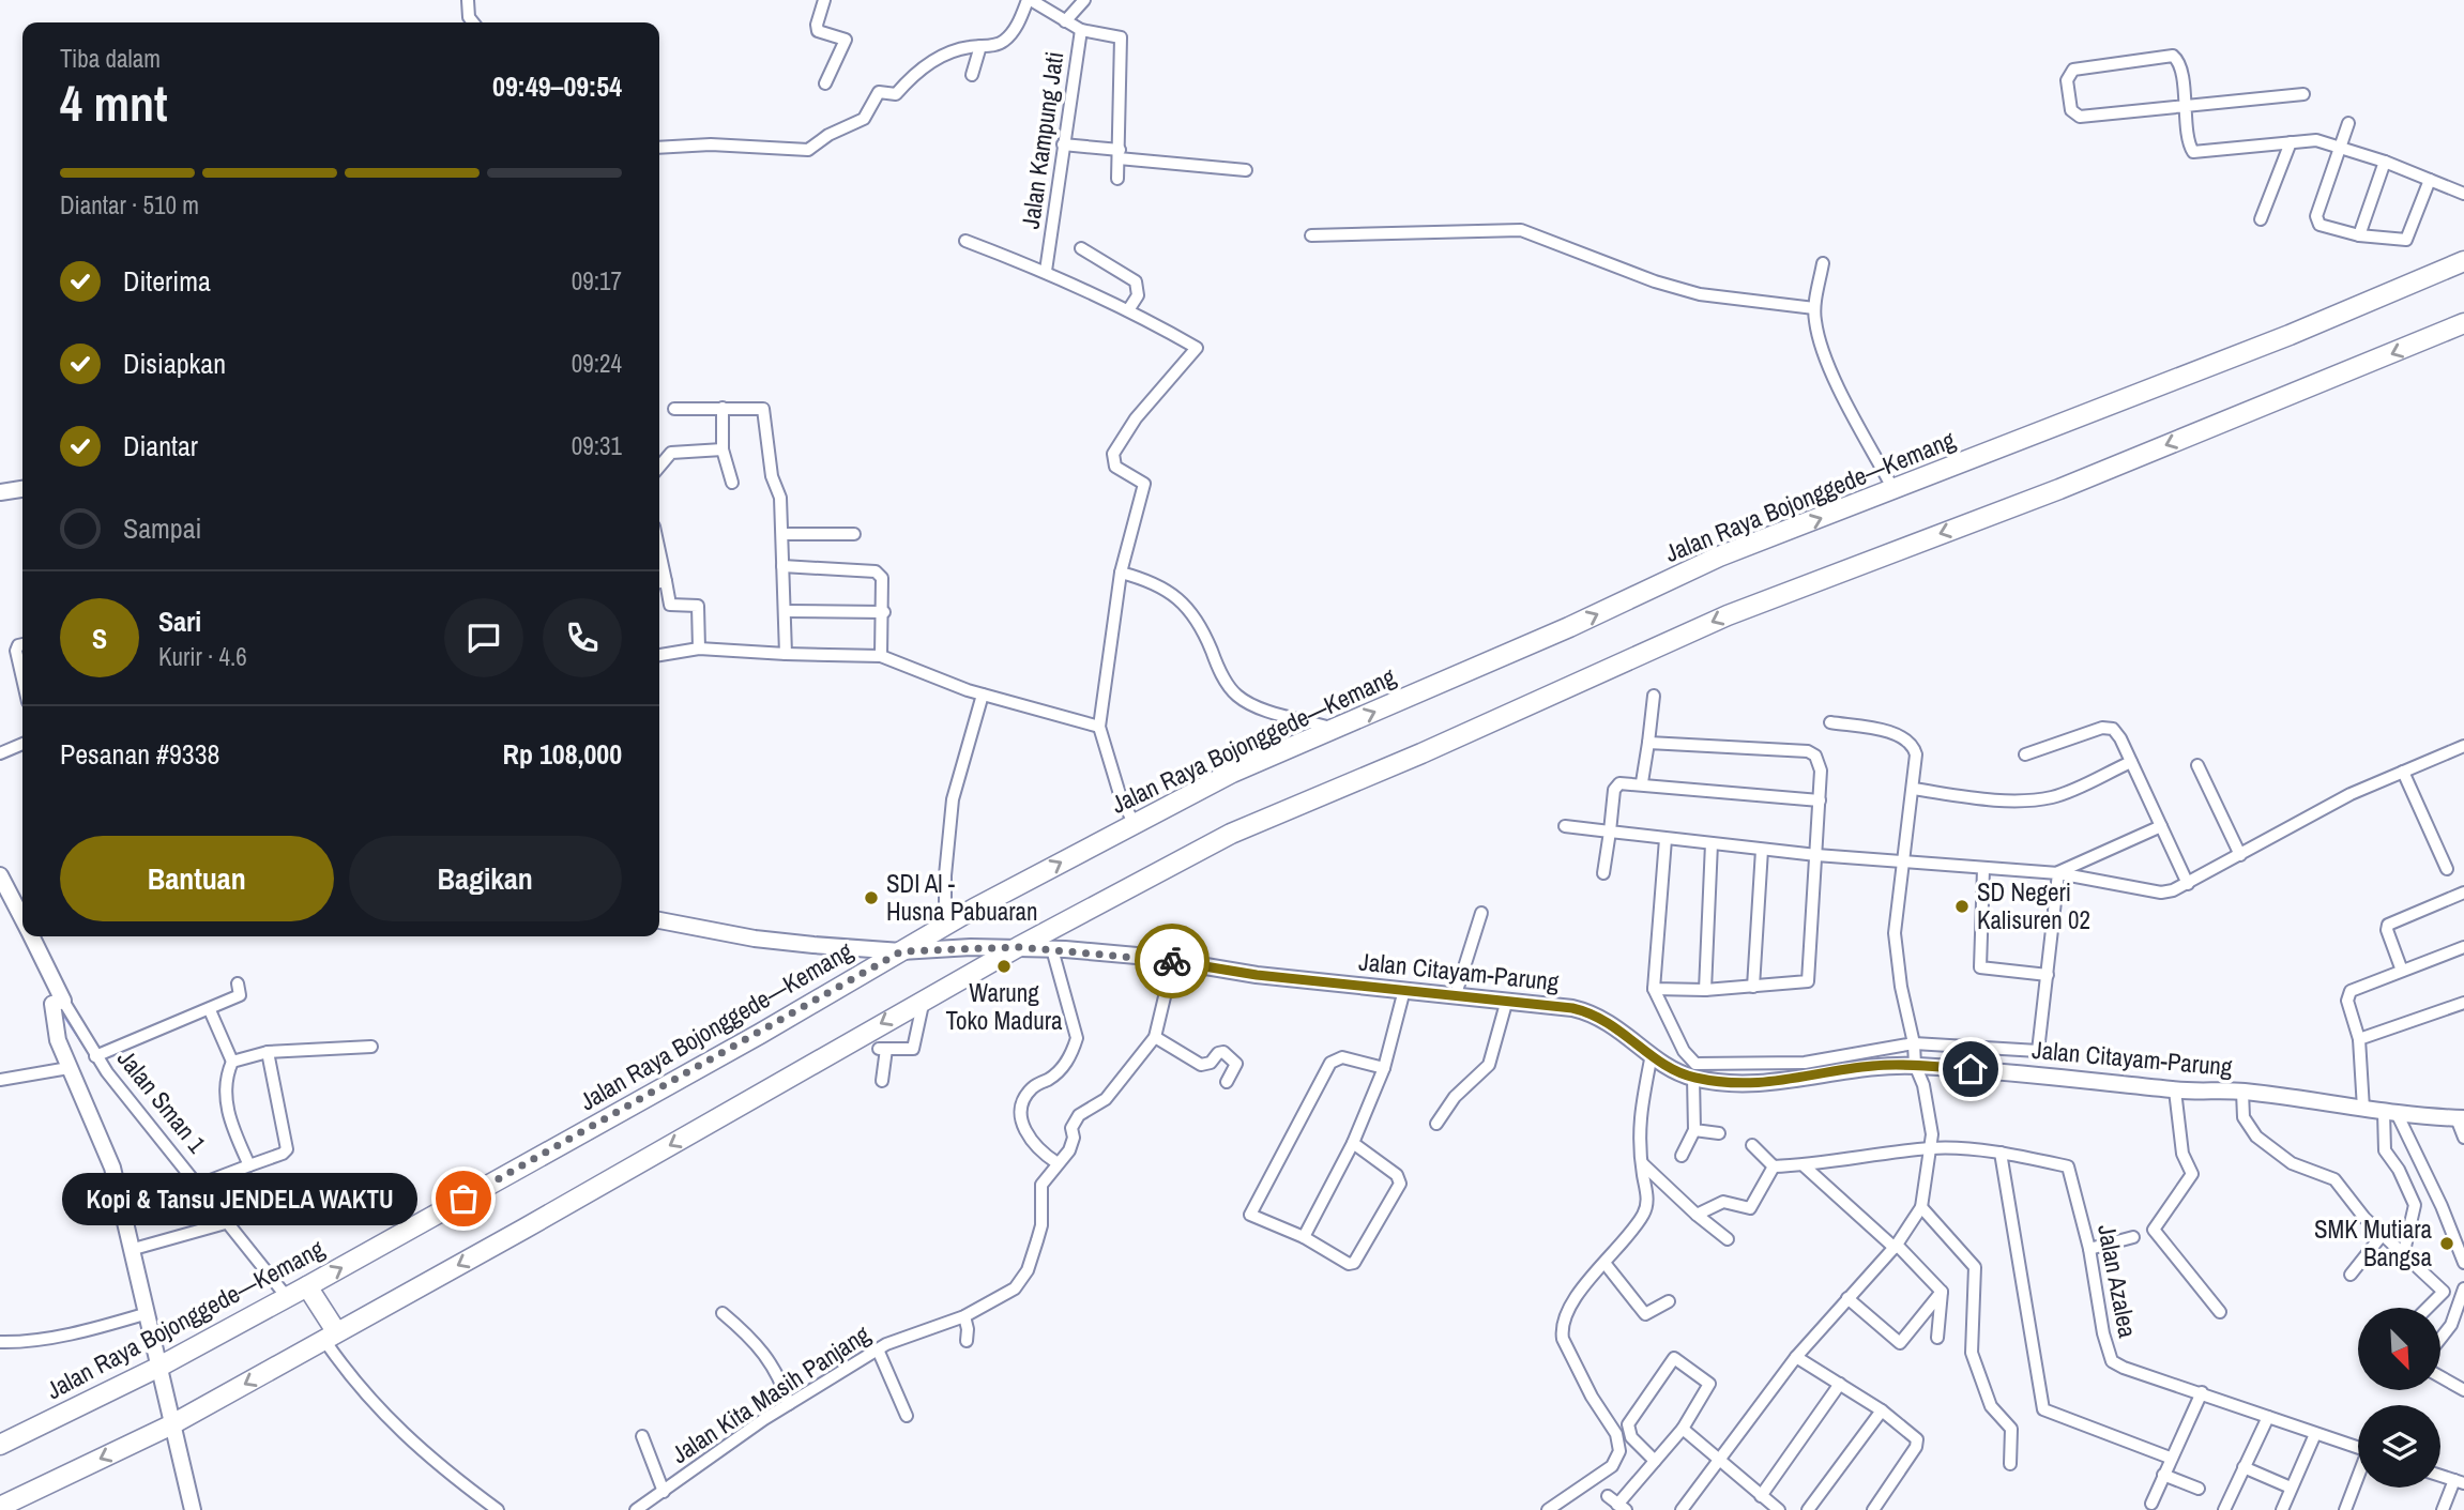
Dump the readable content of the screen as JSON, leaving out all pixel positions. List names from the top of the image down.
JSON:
{
  "streets": {
    "highway": ["Jalan Raya Bojonggede—Kemang"],
    "main road": ["Jalan Citayam-Parung"],
    "street": [
      "Jalan Kampung Jati",
      "Jalan Sman 1",
      "Jalan Azalea",
      "Jalan Kita Masih Panjang"
    ]
  },
  "crossings": [
    ["Jalan Raya Bojonggede—Kemang", "Jalan Citayam-Parung"],
    ["Jalan Raya Bojonggede—Kemang", "Jalan Sman 1"],
    ["Jalan Citayam-Parung", "Jalan Kita Masih Panjang"]
  ],
  "places": [
    "SDI Al - Husna Pabuaran",
    "SD Negeri Kalisuren 02",
    "Warung Toko Madura",
    "Kopi & Tansu JENDELA WAKTU",
    "SMK Mutiara Bangsa"
  ],
  "north": "bottom right",
  "page": {
    "heading": ["4 mnt", "Tiba dalam", "09:49–09:54"],
    "panel": [
      "Sari",
      "Kurir · 4.6",
      "Pesanan #9338",
      "Rp 108,000"
    ],
    "bar": "Diantar · 510 m",
    "list": [
      ["Diterima", "09:17"],
      ["Disiapkan", "09:24"],
      ["Diantar", "09:31"],
      "Sampai"
    ],
    "round": "S",
    "buttons": ["Bantuan", "Bagikan"],
    "bubble": "Kopi & Tansu JENDELA WAKTU"
  }
}
